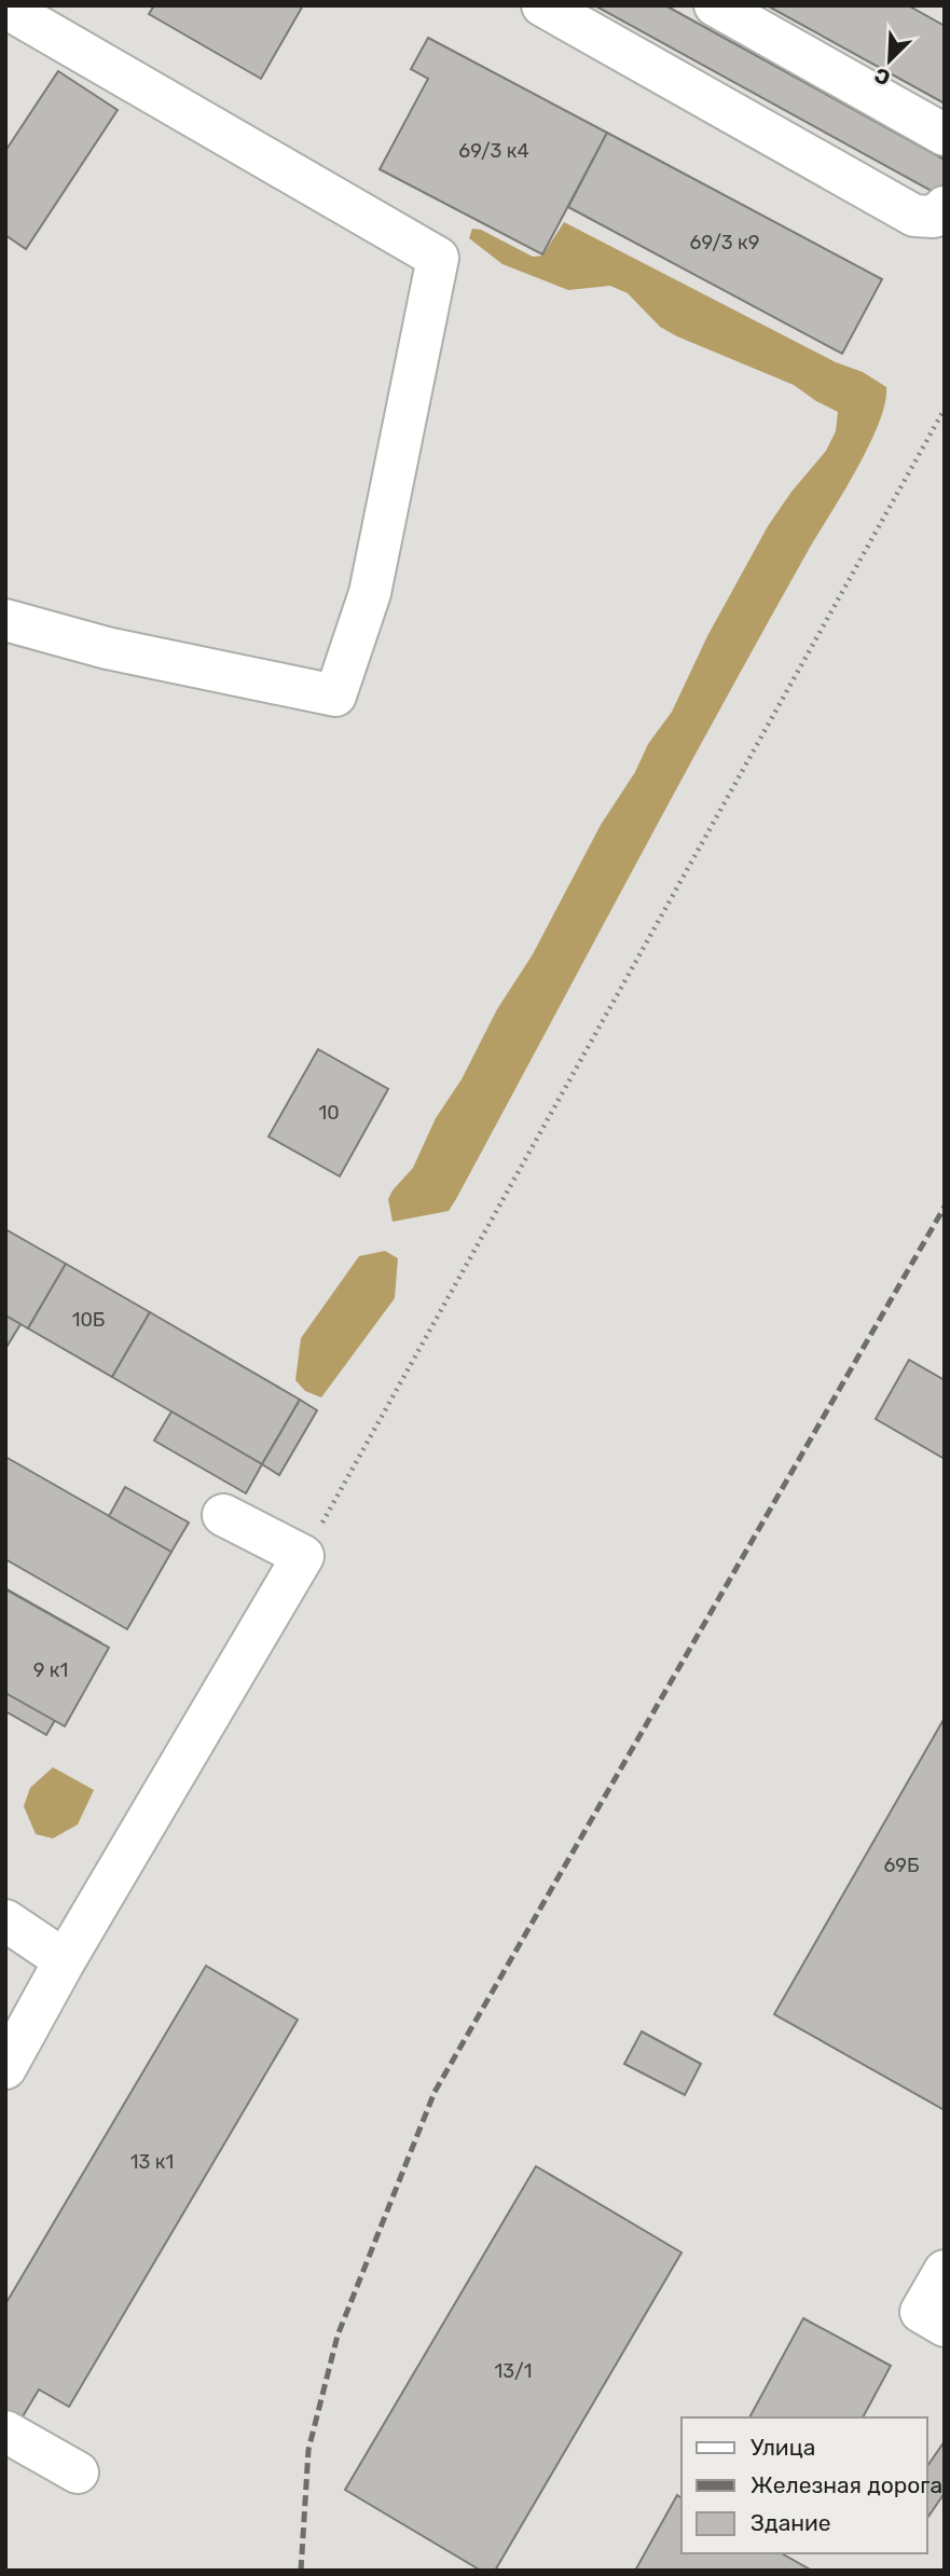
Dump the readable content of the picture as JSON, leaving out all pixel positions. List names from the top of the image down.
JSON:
{
  "house_numbers": [
    "69/3 к4",
    "69/3 к9",
    "10",
    "10Б",
    "9 к1",
    "69Б",
    "13 к1",
    "13/1"
  ],
  "legend": ["Улица", "Железная дорога", "Здание"],
  "north": "bottom left"
}
